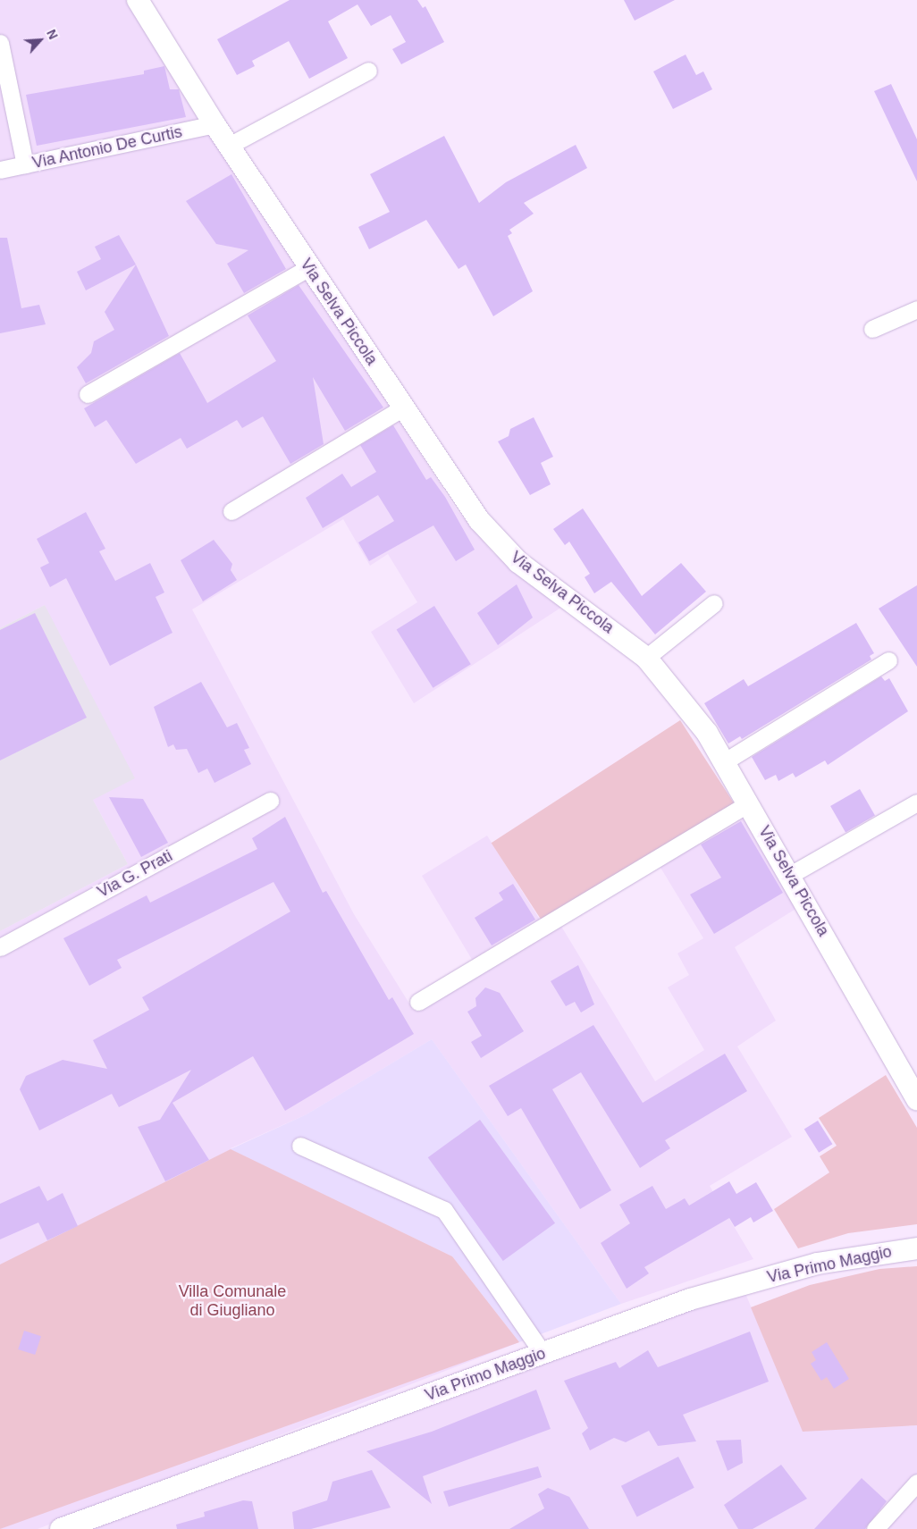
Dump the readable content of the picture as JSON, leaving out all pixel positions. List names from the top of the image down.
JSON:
{
  "streets": {
    "street": [
      "Via Antonio De Curtis",
      "Via Selva Piccola",
      "Via G. Prati",
      "Via Primo Maggio"
    ]
  },
  "crossings": [
    ["Via Antonio De Curtis", "Via Selva Piccola"]
  ],
  "parks": ["Villa Comunale di Giugliano"],
  "north": "top right"
}
